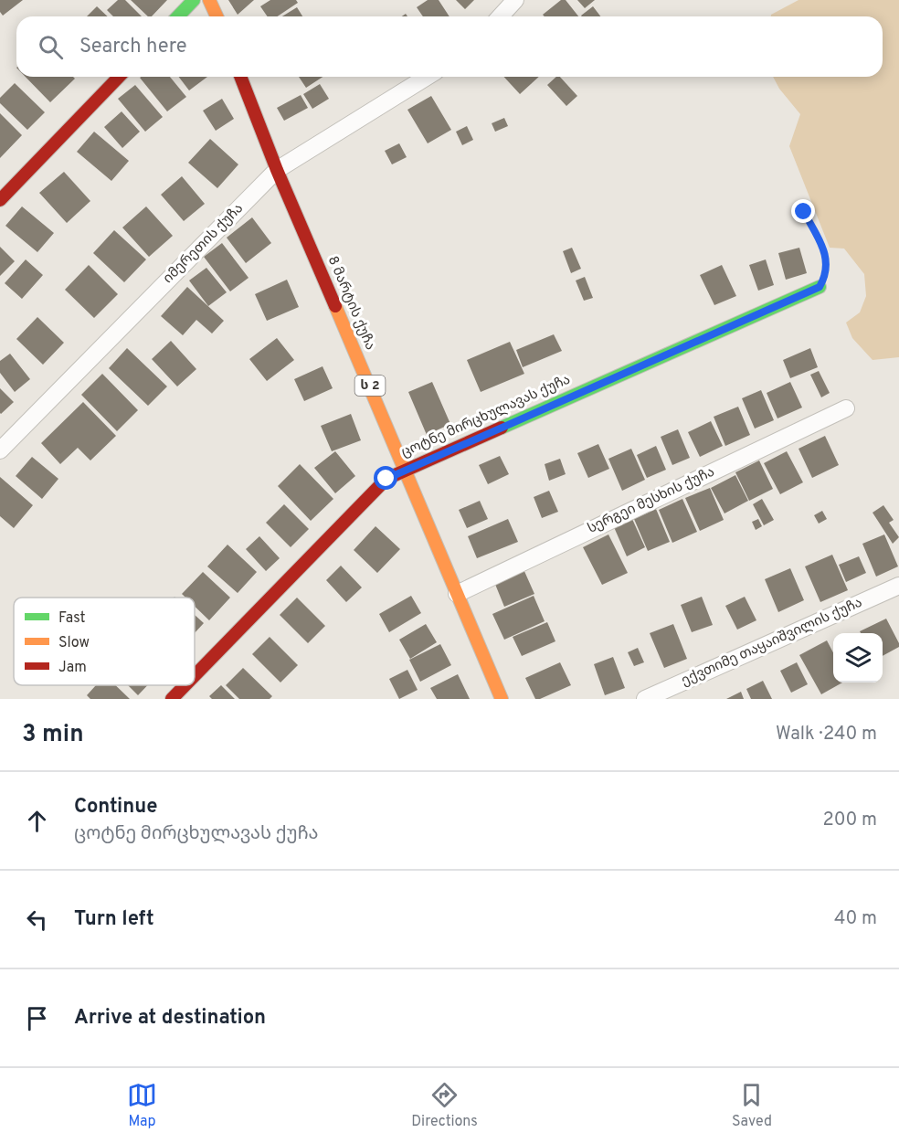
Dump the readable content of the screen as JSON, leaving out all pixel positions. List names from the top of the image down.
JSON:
{
  "streets": {
    "main road": ["8 მარტის ქუჩა", "ს 2", "ცოტნე მირცხულავას ქუჩა"],
    "street": ["იმერეთის ქუჩა", "სერგეი მესხის ქუჩა", "ექვთიმე თაყაიშვილის ქუჩა"]
  },
  "crossings": [
    ["იმერეთის ქუჩა", "8 მარტის ქუჩა"],
    ["8 მარტის ქუჩა", "ცოტნე მირცხულავას ქუჩა"],
    ["8 მარტის ქუჩა", "სერგეი მესხის ქუჩა"]
  ],
  "legend": ["Fast", "Slow", "Jam"],
  "page": {
    "search": "Search here",
    "heading": ["3 min", "Walk · 240 m"],
    "list": [
      ["Continue", "ცოტნე მირცხულავას ქუჩა", "200 m"],
      ["Turn left", "40 m"],
      "Arrive at destination"
    ],
    "nav": ["Map", "Directions", "Saved"]
  }
}
